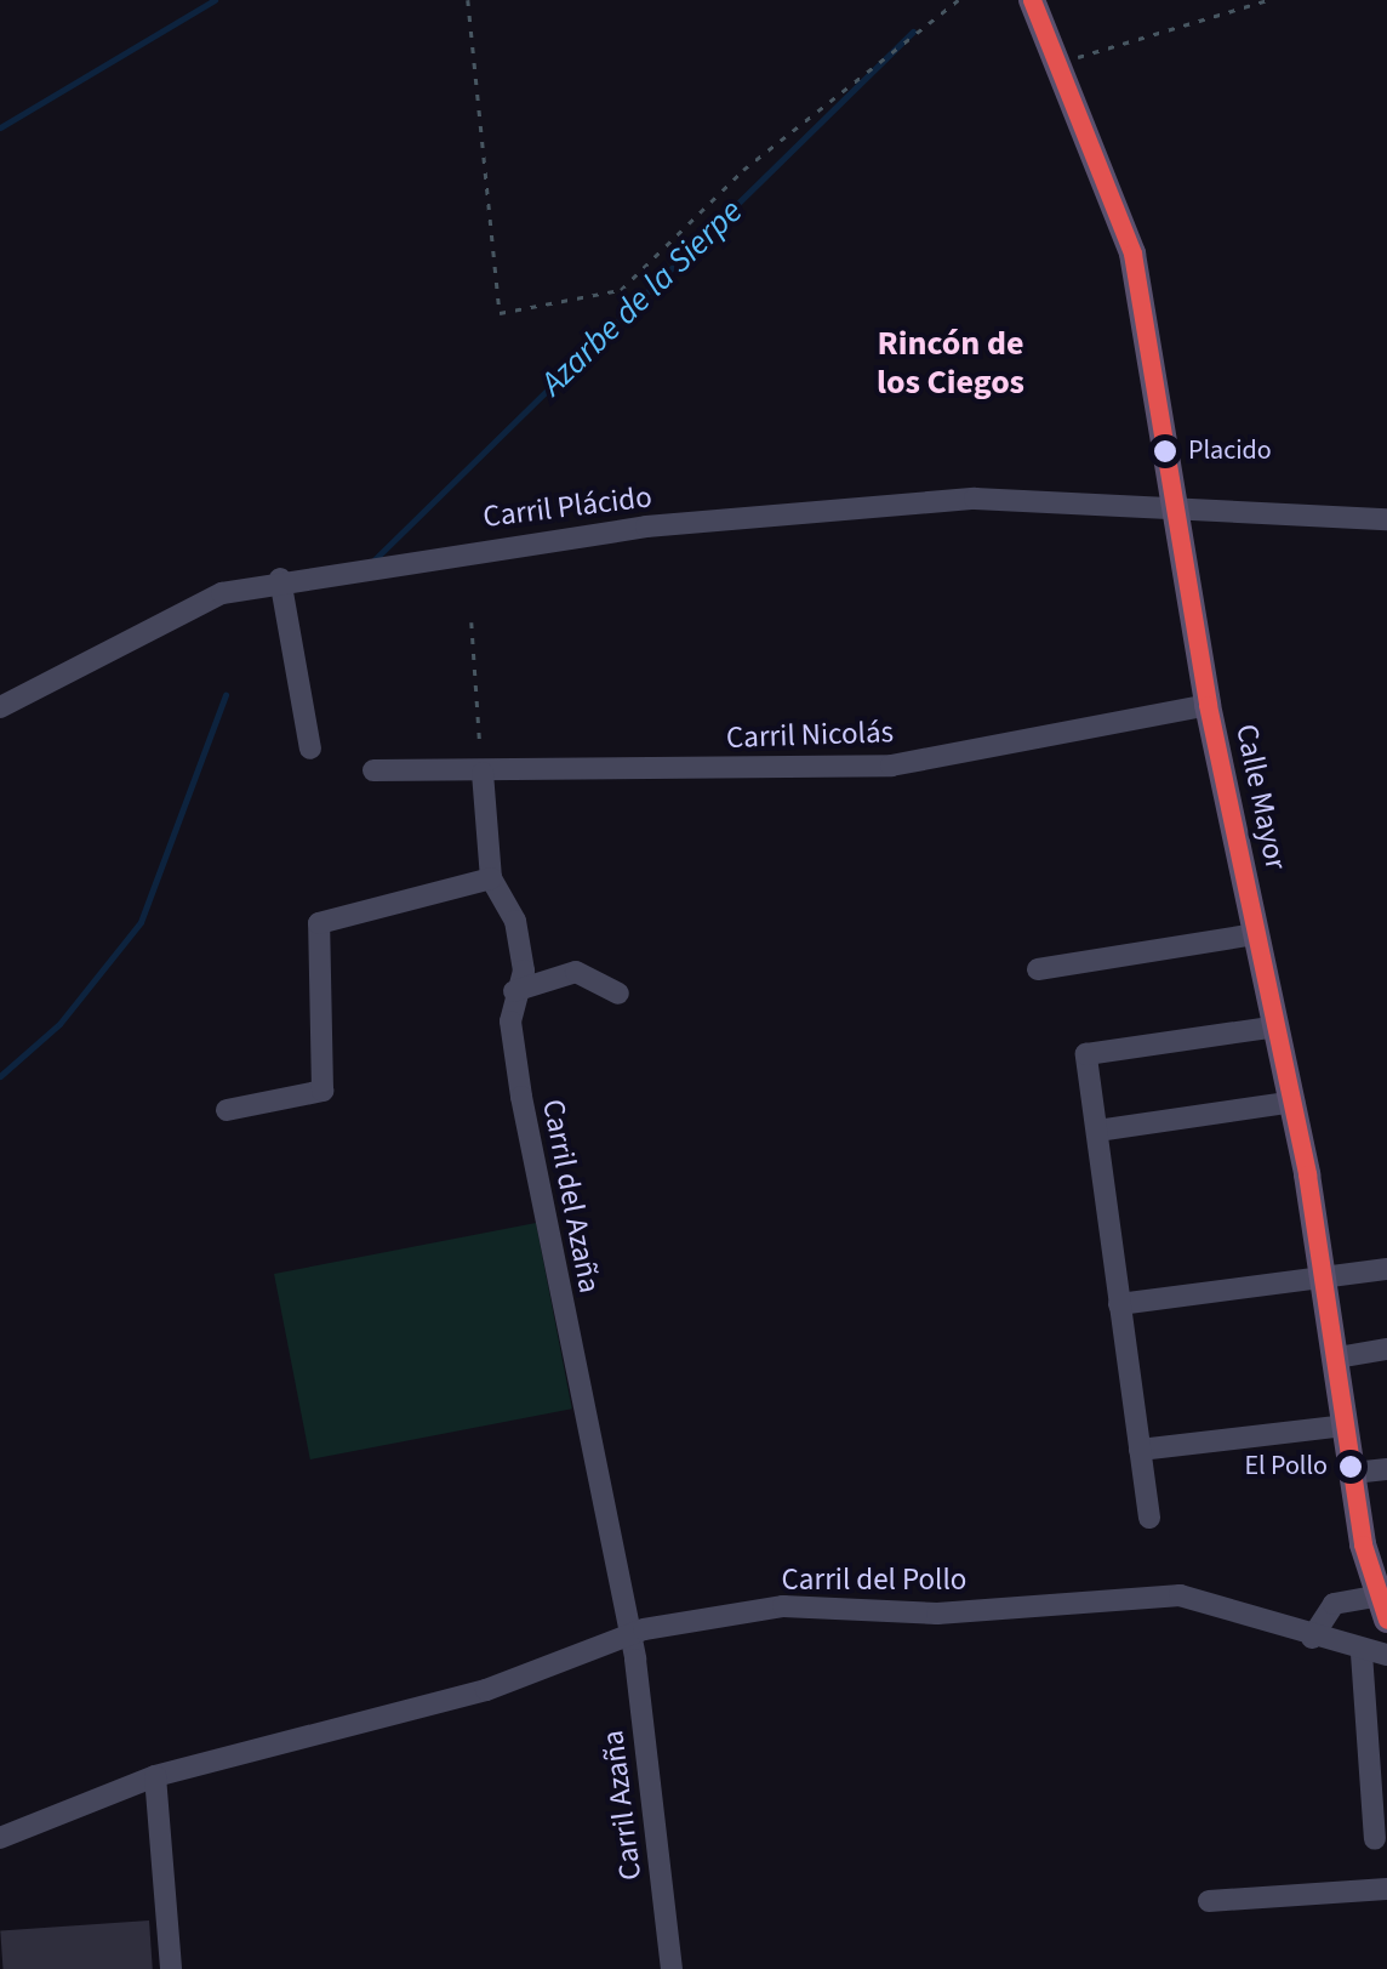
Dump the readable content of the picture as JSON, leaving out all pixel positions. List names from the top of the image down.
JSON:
{
  "streets": {
    "main road": ["Calle Mayor"],
    "street": [
      "Carril Plácido",
      "Carril Nicolás",
      "Carril del Azaña",
      "Carril del Pollo",
      "Carril Azaña"
    ]
  },
  "crossings": [
    ["Carril Plácido", "Calle Mayor"],
    ["Carril Nicolás", "Calle Mayor"],
    ["Carril Nicolás", "Carril del Azaña"],
    ["Carril del Azaña", "Carril del Pollo"],
    ["Carril del Azaña", "Carril Azaña"],
    ["Carril del Pollo", "Carril Azaña"]
  ],
  "districts": ["Rincón de los Ciegos"],
  "water": ["Azarbe de la Sierpe"],
  "places": ["Placido", "El Pollo"]
}
